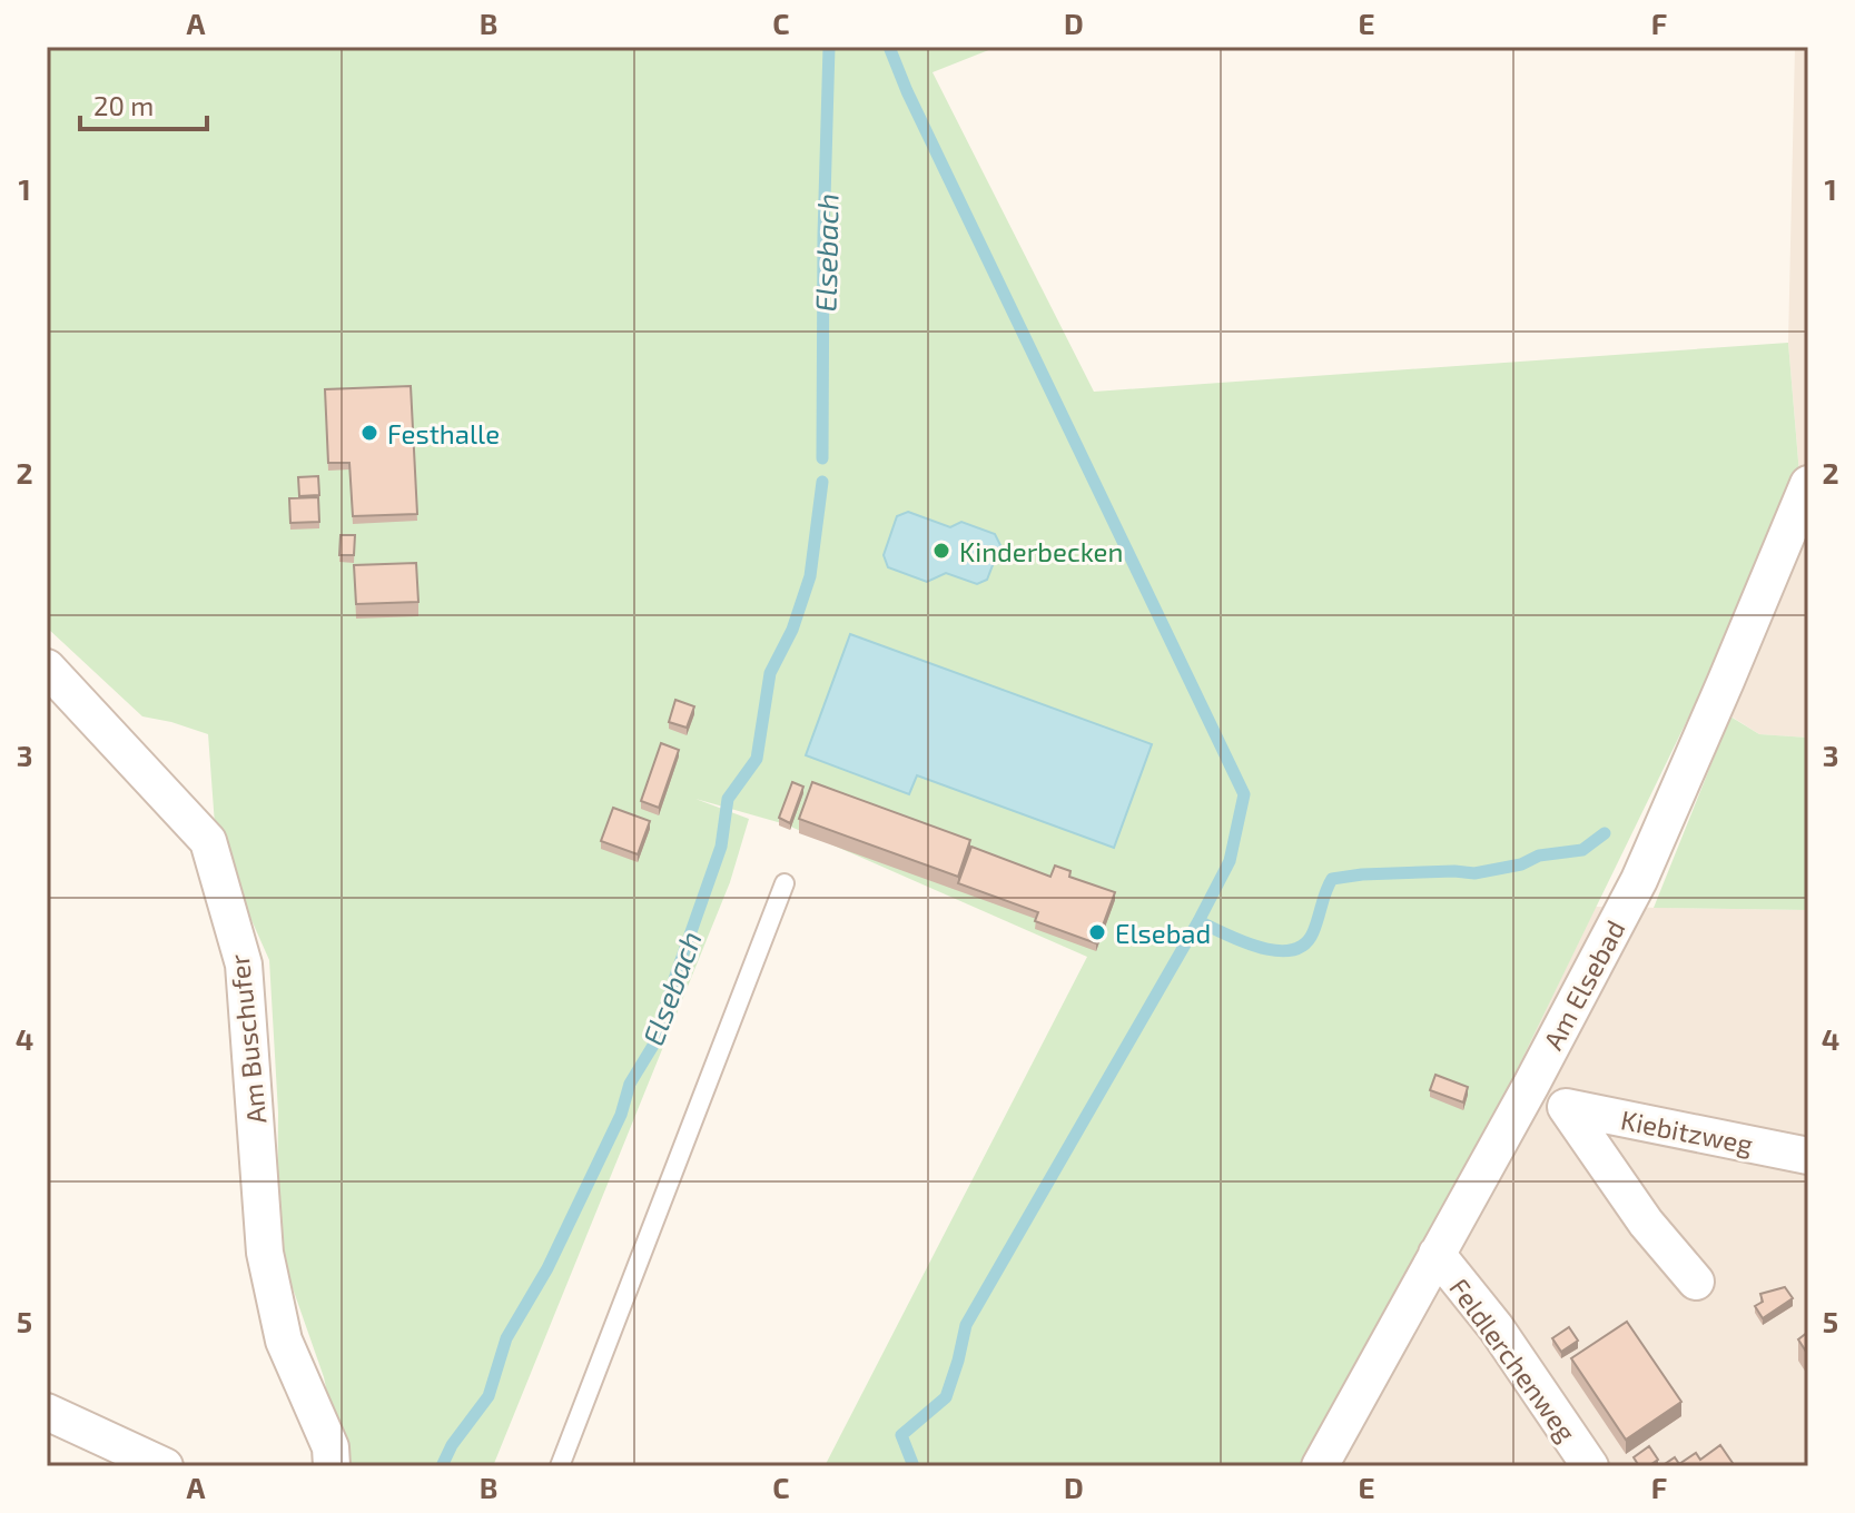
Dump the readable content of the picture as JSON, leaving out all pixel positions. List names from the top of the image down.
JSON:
{
  "streets": {
    "street": [
      "Am Elsebad",
      "Am Buschufer",
      "Kiebitzweg",
      "Feldlerchenweg"
    ]
  },
  "crossings": [
    ["Am Elsebad", "Kiebitzweg"],
    ["Am Elsebad", "Feldlerchenweg"]
  ],
  "water": ["Elsebach"],
  "places": ["Festhalle", "Kinderbecken", "Elsebad"],
  "scale_bar": "20 m",
  "grid": {
    "columns": [
      "A",
      "B",
      "C",
      "D",
      "E",
      "F"
    ],
    "rows": [
      "1",
      "2",
      "3",
      "4",
      "5"
    ]
  }
}
